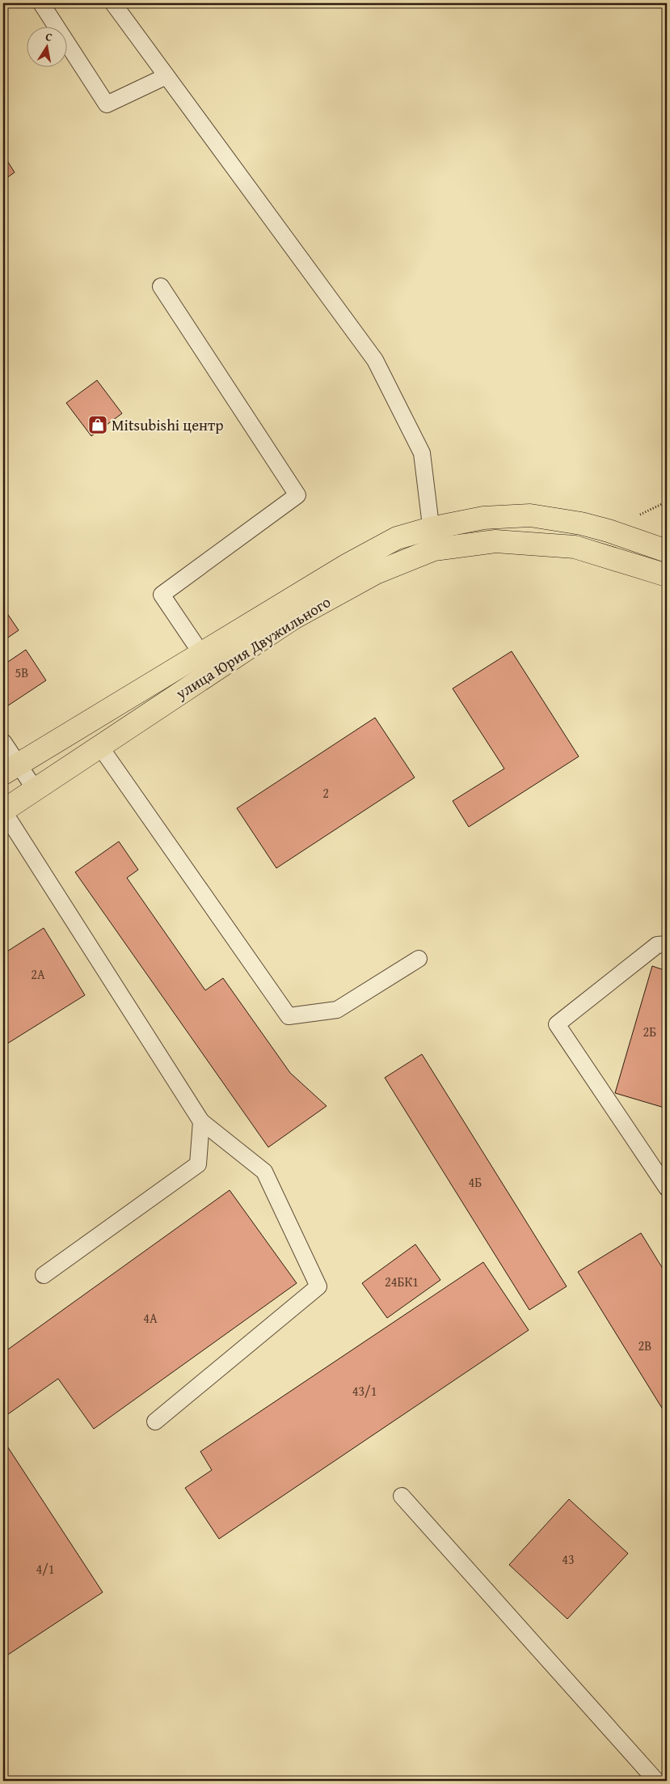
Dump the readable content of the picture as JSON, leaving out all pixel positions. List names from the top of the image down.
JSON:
{
  "streets": {
    "main road": ["улица Юрия Двужильного"]
  },
  "places": {
    "shop": ["Mitsubishi центр"]
  },
  "house_numbers": [
    "5В",
    "2",
    "2А",
    "2Б",
    "4Б",
    "24БК1",
    "4А",
    "2В",
    "43/1",
    "43",
    "4/1"
  ],
  "north": "top"
}
